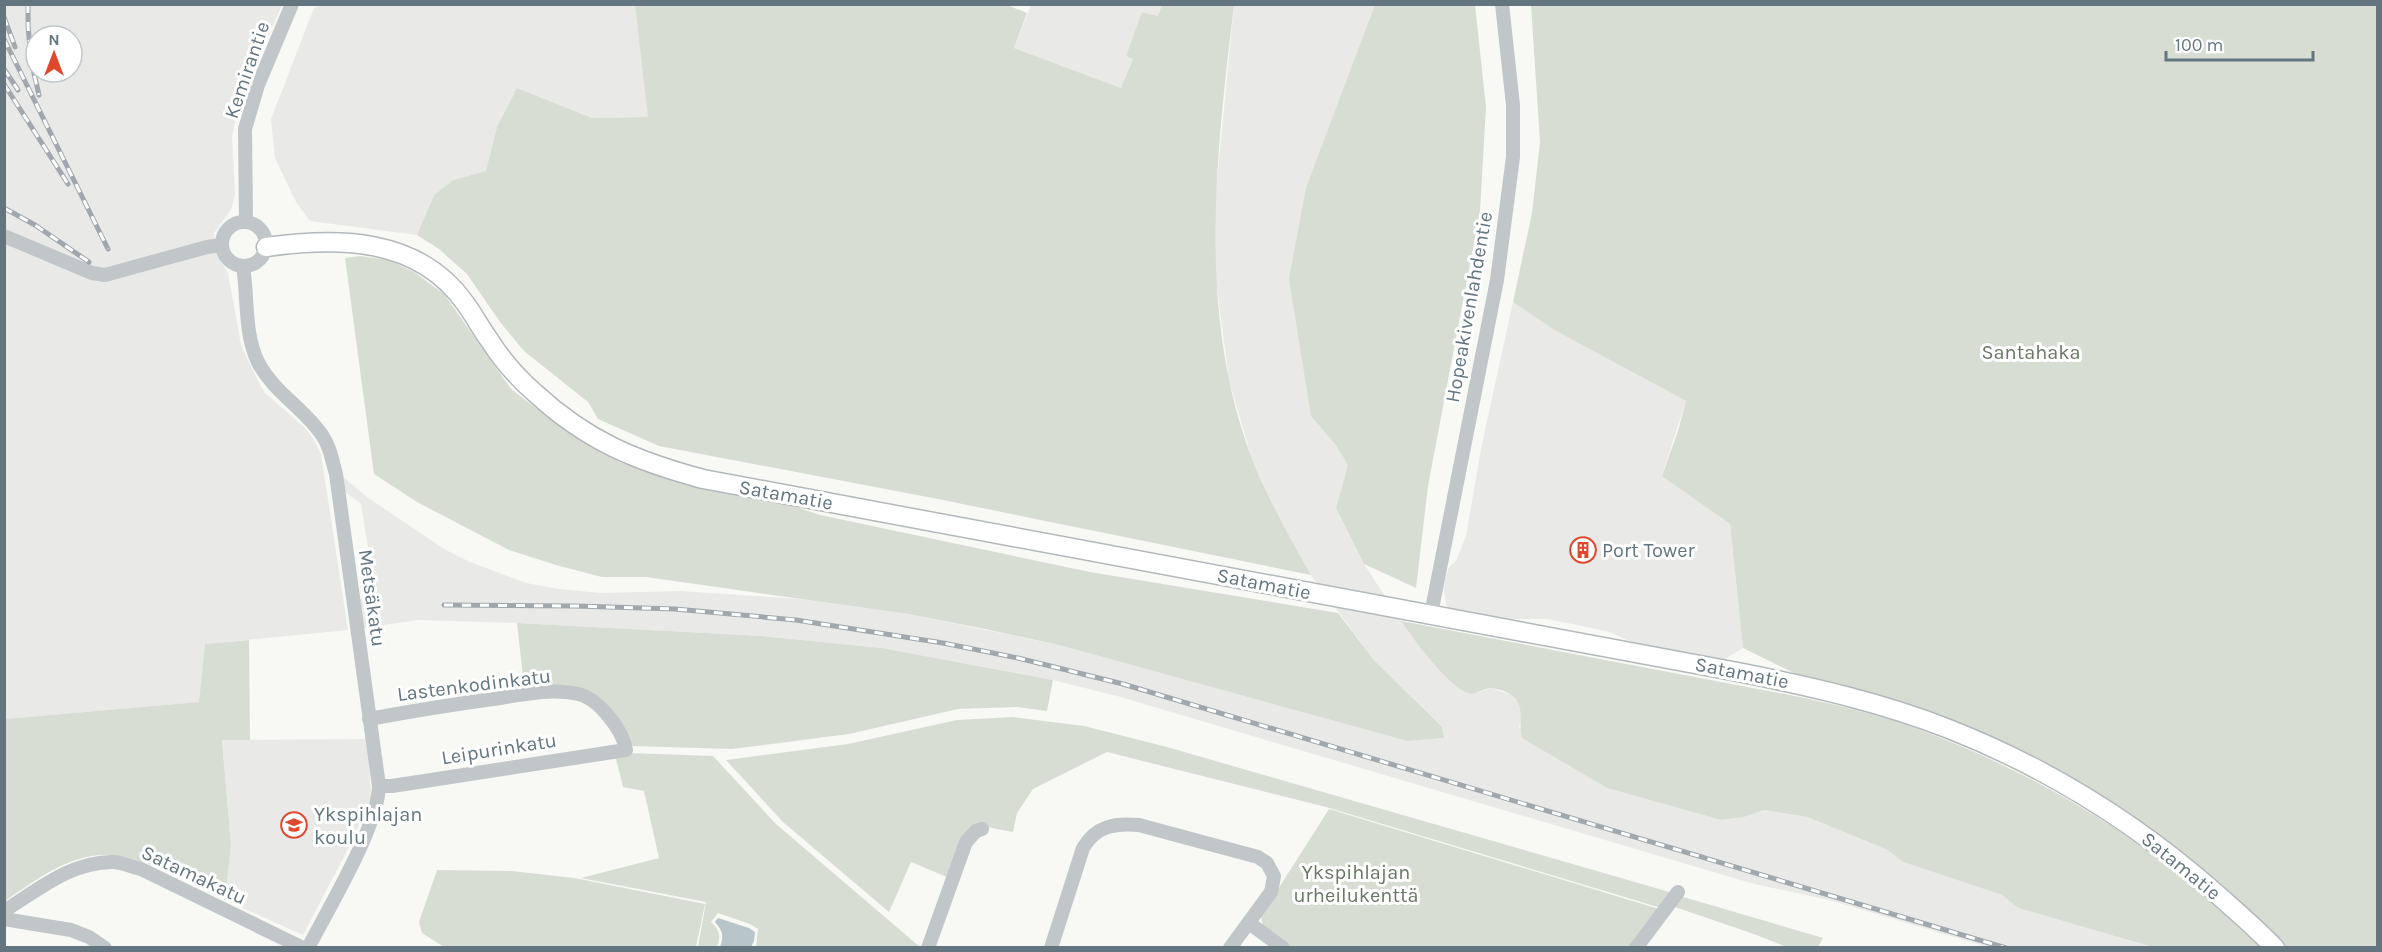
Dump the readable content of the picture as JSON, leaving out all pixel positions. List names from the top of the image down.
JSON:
{
  "streets": {
    "main road": ["Satamatie"],
    "street": [
      "Kemirantie",
      "Hopeakivenlahdentie",
      "Metsäkatu",
      "Lastenkodinkatu",
      "Leipurinkatu",
      "Satamakatu"
    ]
  },
  "crossings": [
    ["Kemirantie", "Satamatie"],
    ["Kemirantie", "Metsäkatu"],
    ["Hopeakivenlahdentie", "Satamatie"],
    ["Satamatie", "Metsäkatu"],
    ["Metsäkatu", "Lastenkodinkatu"],
    ["Metsäkatu", "Leipurinkatu"],
    ["Metsäkatu", "Satamakatu"],
    ["Lastenkodinkatu", "Leipurinkatu"]
  ],
  "parks": ["Santahaka", "Ykspihlajan urheilukenttä"],
  "places": {
    "building": ["Port Tower"],
    "school or university": ["Ykspihlajan koulu"]
  },
  "scale_bar": "100 m",
  "north": "top"
}
